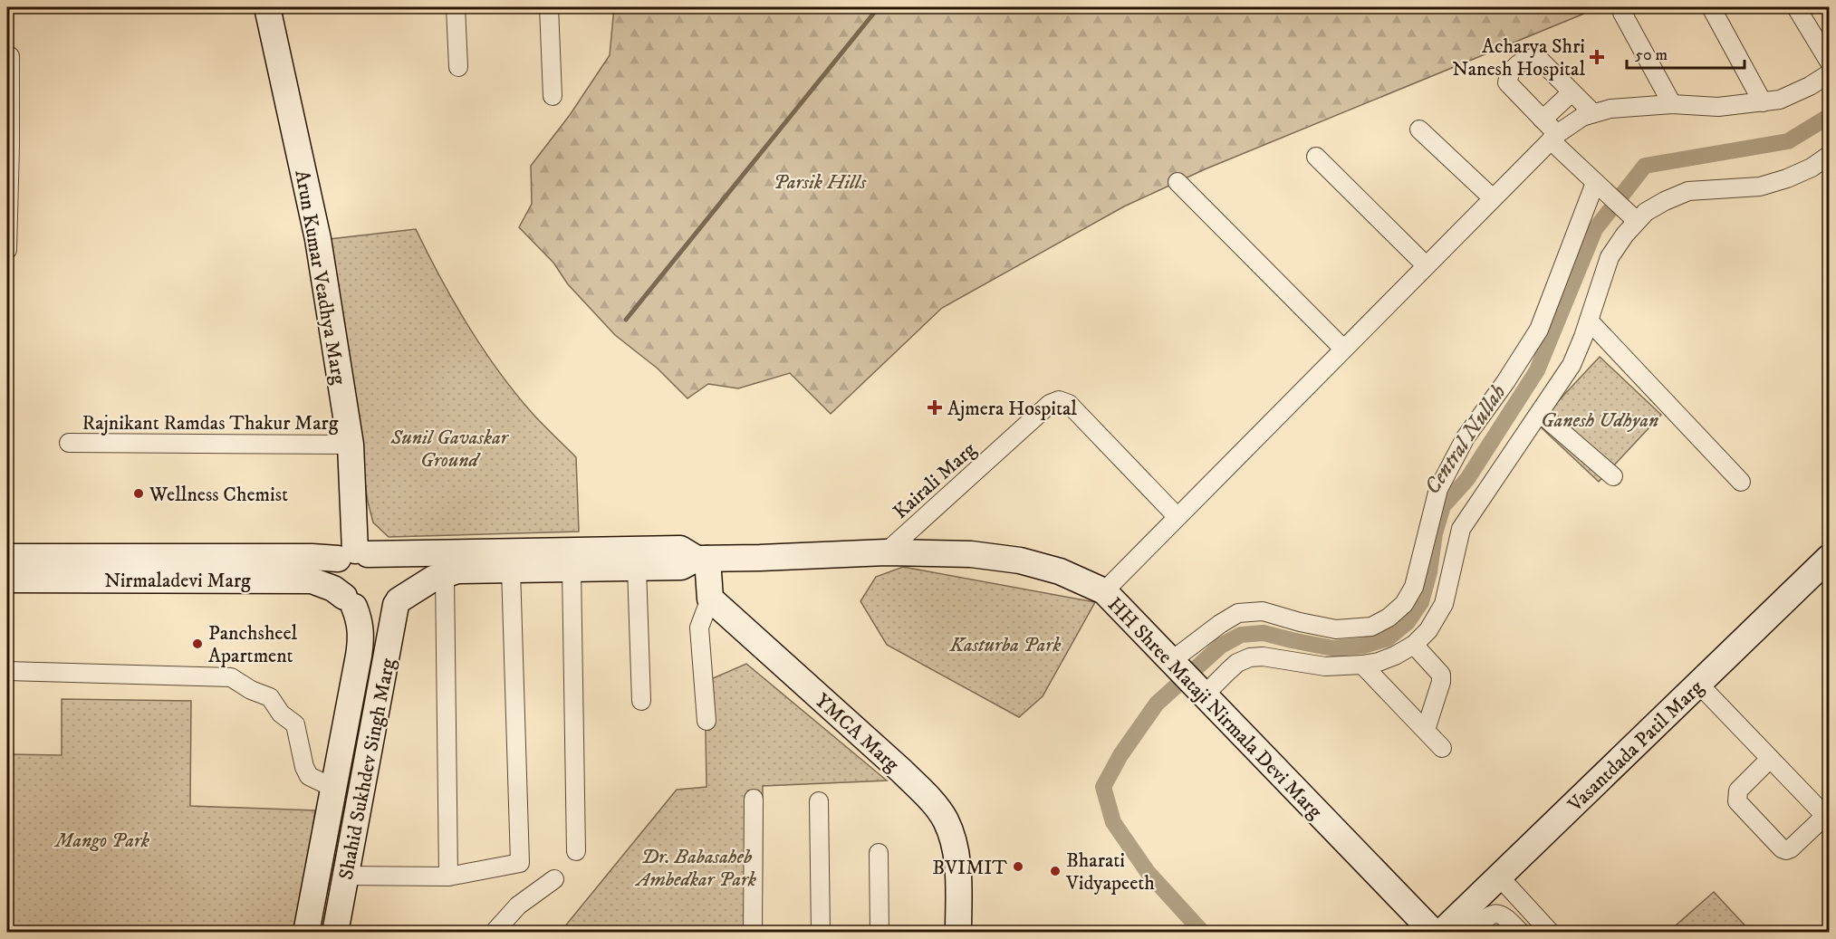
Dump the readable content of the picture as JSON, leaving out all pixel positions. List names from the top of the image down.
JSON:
{
  "streets": {
    "main road": [
      "Arun Kumar Veadhya Marg",
      "Nirmaladevi Marg",
      "HH Shree Mataji Nirmala Devi Marg",
      "YMCA Marg",
      "Vasantdada Patil Marg",
      "Shahid Sukhdev Singh Marg"
    ],
    "street": ["Rajnikant Ramdas Thakur Marg", "Kairali Marg"]
  },
  "crossings": [
    ["Arun Kumar Veadhya Marg", "Rajnikant Ramdas Thakur Marg"],
    ["Arun Kumar Veadhya Marg", "Nirmaladevi Marg"],
    ["Arun Kumar Veadhya Marg", "HH Shree Mataji Nirmala Devi Marg"],
    ["Arun Kumar Veadhya Marg", "Shahid Sukhdev Singh Marg"],
    ["Kairali Marg", "HH Shree Mataji Nirmala Devi Marg"],
    ["Nirmaladevi Marg", "HH Shree Mataji Nirmala Devi Marg"],
    ["Nirmaladevi Marg", "Shahid Sukhdev Singh Marg"],
    ["HH Shree Mataji Nirmala Devi Marg", "Shahid Sukhdev Singh Marg"]
  ],
  "water": ["Central Nullah"],
  "parks": [
    "Parsik Hills",
    "Ganesh Udhyan",
    "Sunil Gavaskar Ground",
    "Kasturba Park",
    "Mango Park",
    "Dr. Babasaheb Ambedkar Park"
  ],
  "places": {
    "health": ["Acharya Shri Nanesh Hospital", "Ajmera Hospital"],
    "other": [
      "Wellness Chemist",
      "Panchsheel Apartment",
      "BVIMIT",
      "Bharati Vidyapeeth"
    ]
  },
  "scale_bar": "50 m"
}
